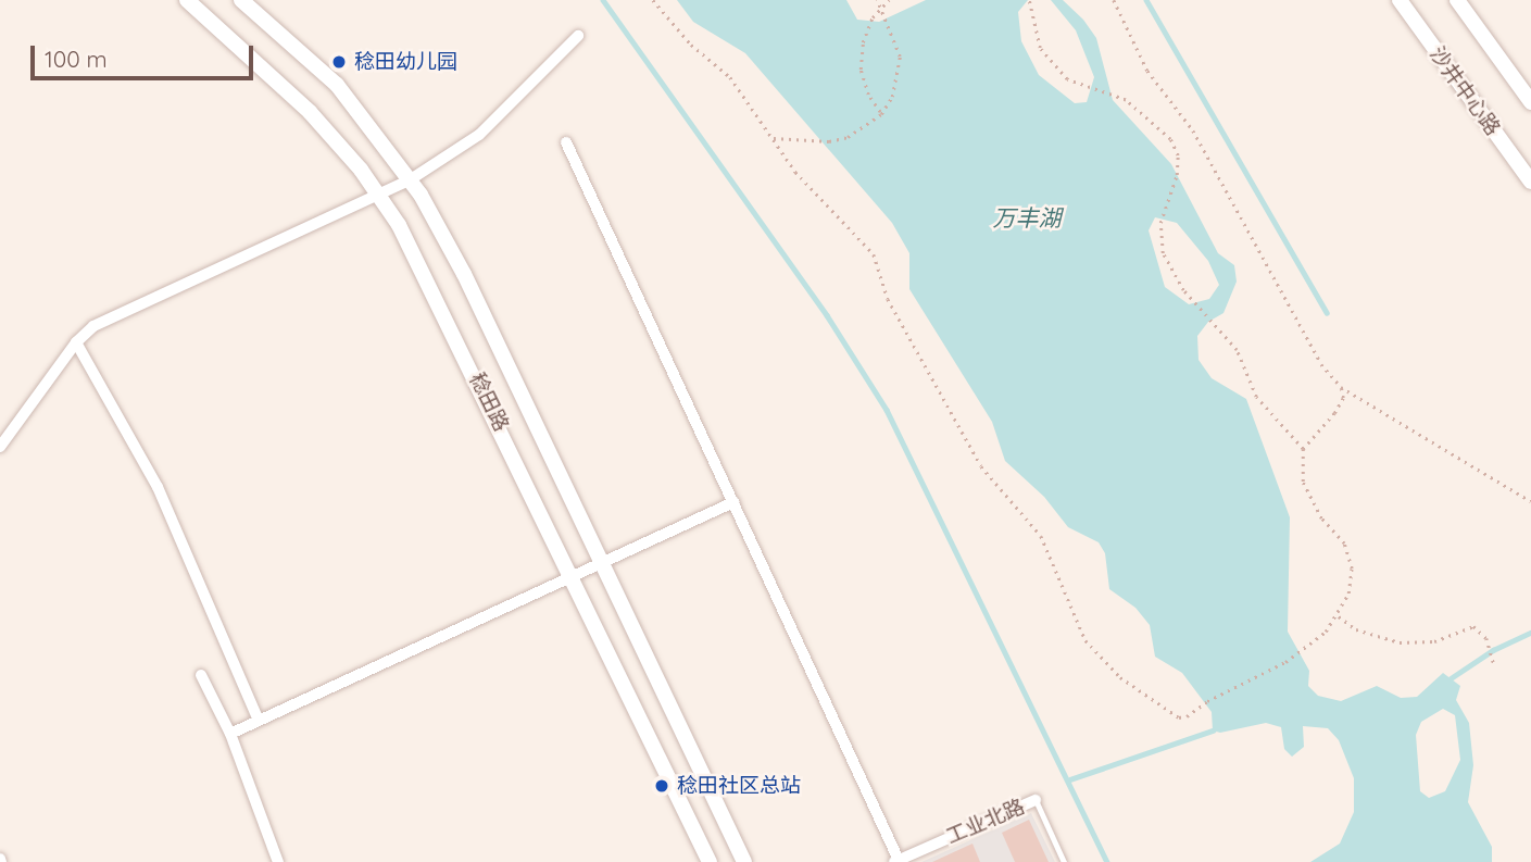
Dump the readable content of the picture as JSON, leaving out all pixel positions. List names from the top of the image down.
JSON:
{
  "streets": {
    "street": ["沙井中心路", "稔田路", "工业北路"]
  },
  "water": ["万丰湖"],
  "places": ["稔田幼儿园", "稔田社区总站"],
  "scale_bar": "100 m"
}
